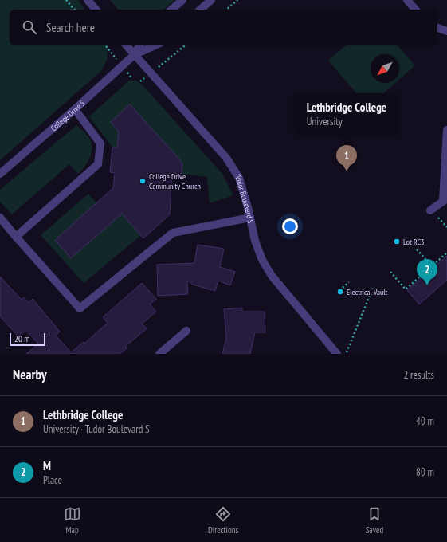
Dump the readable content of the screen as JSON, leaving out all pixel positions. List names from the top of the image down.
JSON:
{
  "streets": {
    "street": ["College Drive S", "Tudor Boulevard S"]
  },
  "crossings": [
    ["College Drive S", "Tudor Boulevard S"]
  ],
  "places": ["College Drive Community Church", "Lot RC3", "Electrical Vault"],
  "scale_bar": "20 m",
  "north": "bottom left",
  "page": {
    "search": "Search here",
    "popup": ["Lethbridge College", "University"],
    "pins": ["1", "2"],
    "scale": "20 m",
    "heading": ["Nearby", "2 results"],
    "list": [
      {
        "mark": "1",
        "name": "Lethbridge College",
        "note": "University · Tudor Boulevard S",
        "value": "40 m"
      },
      {
        "mark": "2",
        "name": "M",
        "note": "Place",
        "value": "80 m"
      }
    ],
    "nav": ["Map", "Directions", "Saved"]
  }
}
